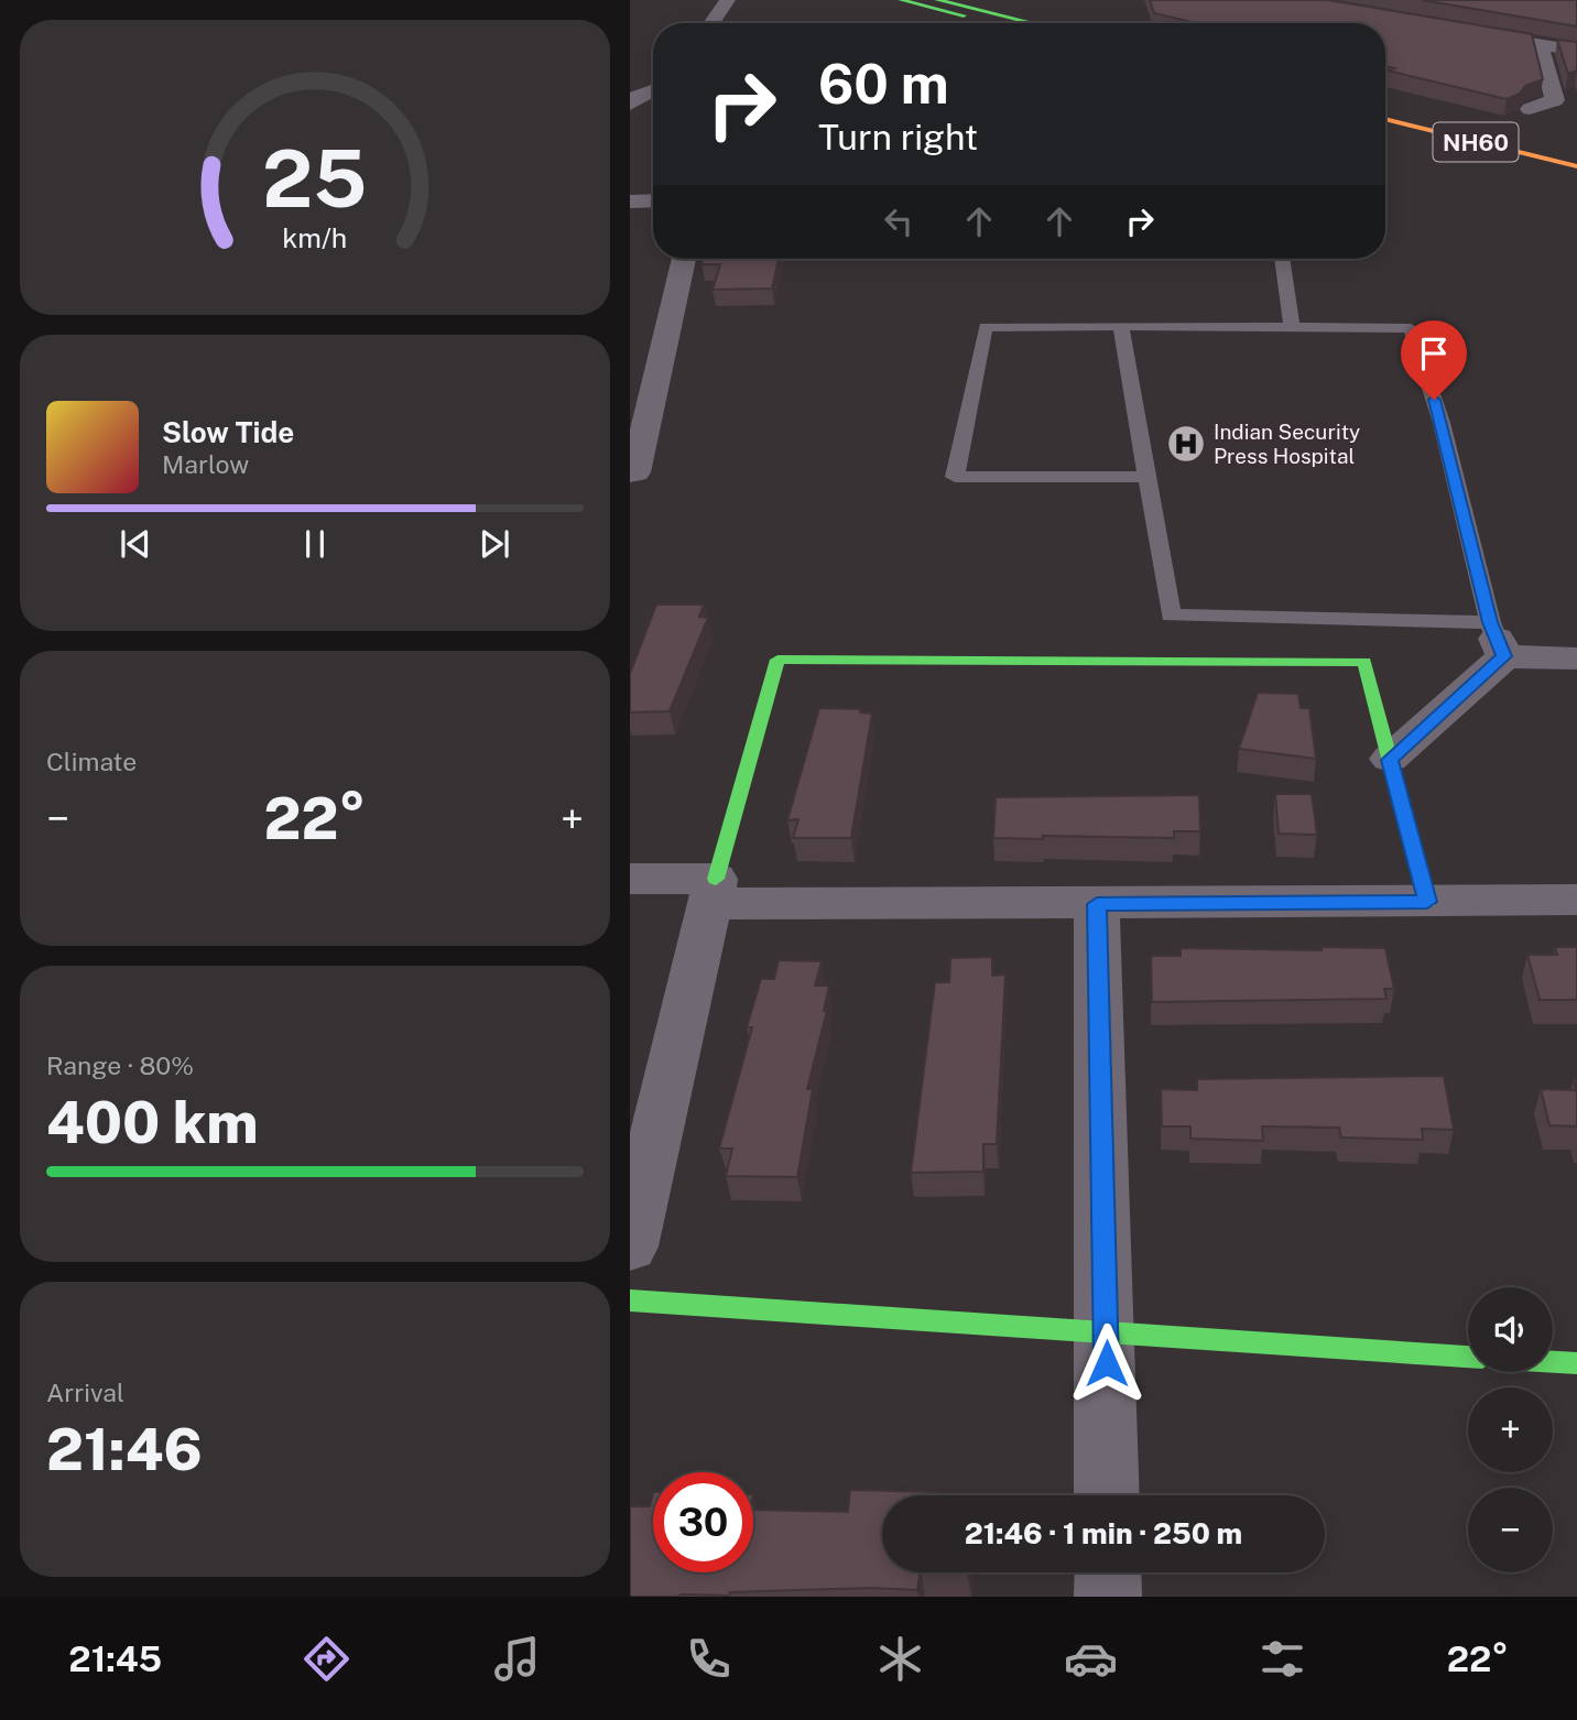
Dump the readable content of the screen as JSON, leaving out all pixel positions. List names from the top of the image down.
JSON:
{
  "streets": {
    "main road": ["NH60"]
  },
  "places": {
    "hospital": ["Indian Security Press Hospital"]
  },
  "page": {
    "turn": ["60 m", "Turn right"],
    "song": ["Slow Tide", "Marlow"],
    "tile": [
      "Climate",
      ["Range · 80%", "400 km"],
      ["Arrival", "21:46"]
    ],
    "heat": ["−", "22°", "+"],
    "map_buttons": ["+", "−"],
    "limit": "30",
    "trip": "21:46 · 1 min · 250 m",
    "tabs": ["21:45", "22°"],
    "gauge": ["25", "km/h"]
  }
}
